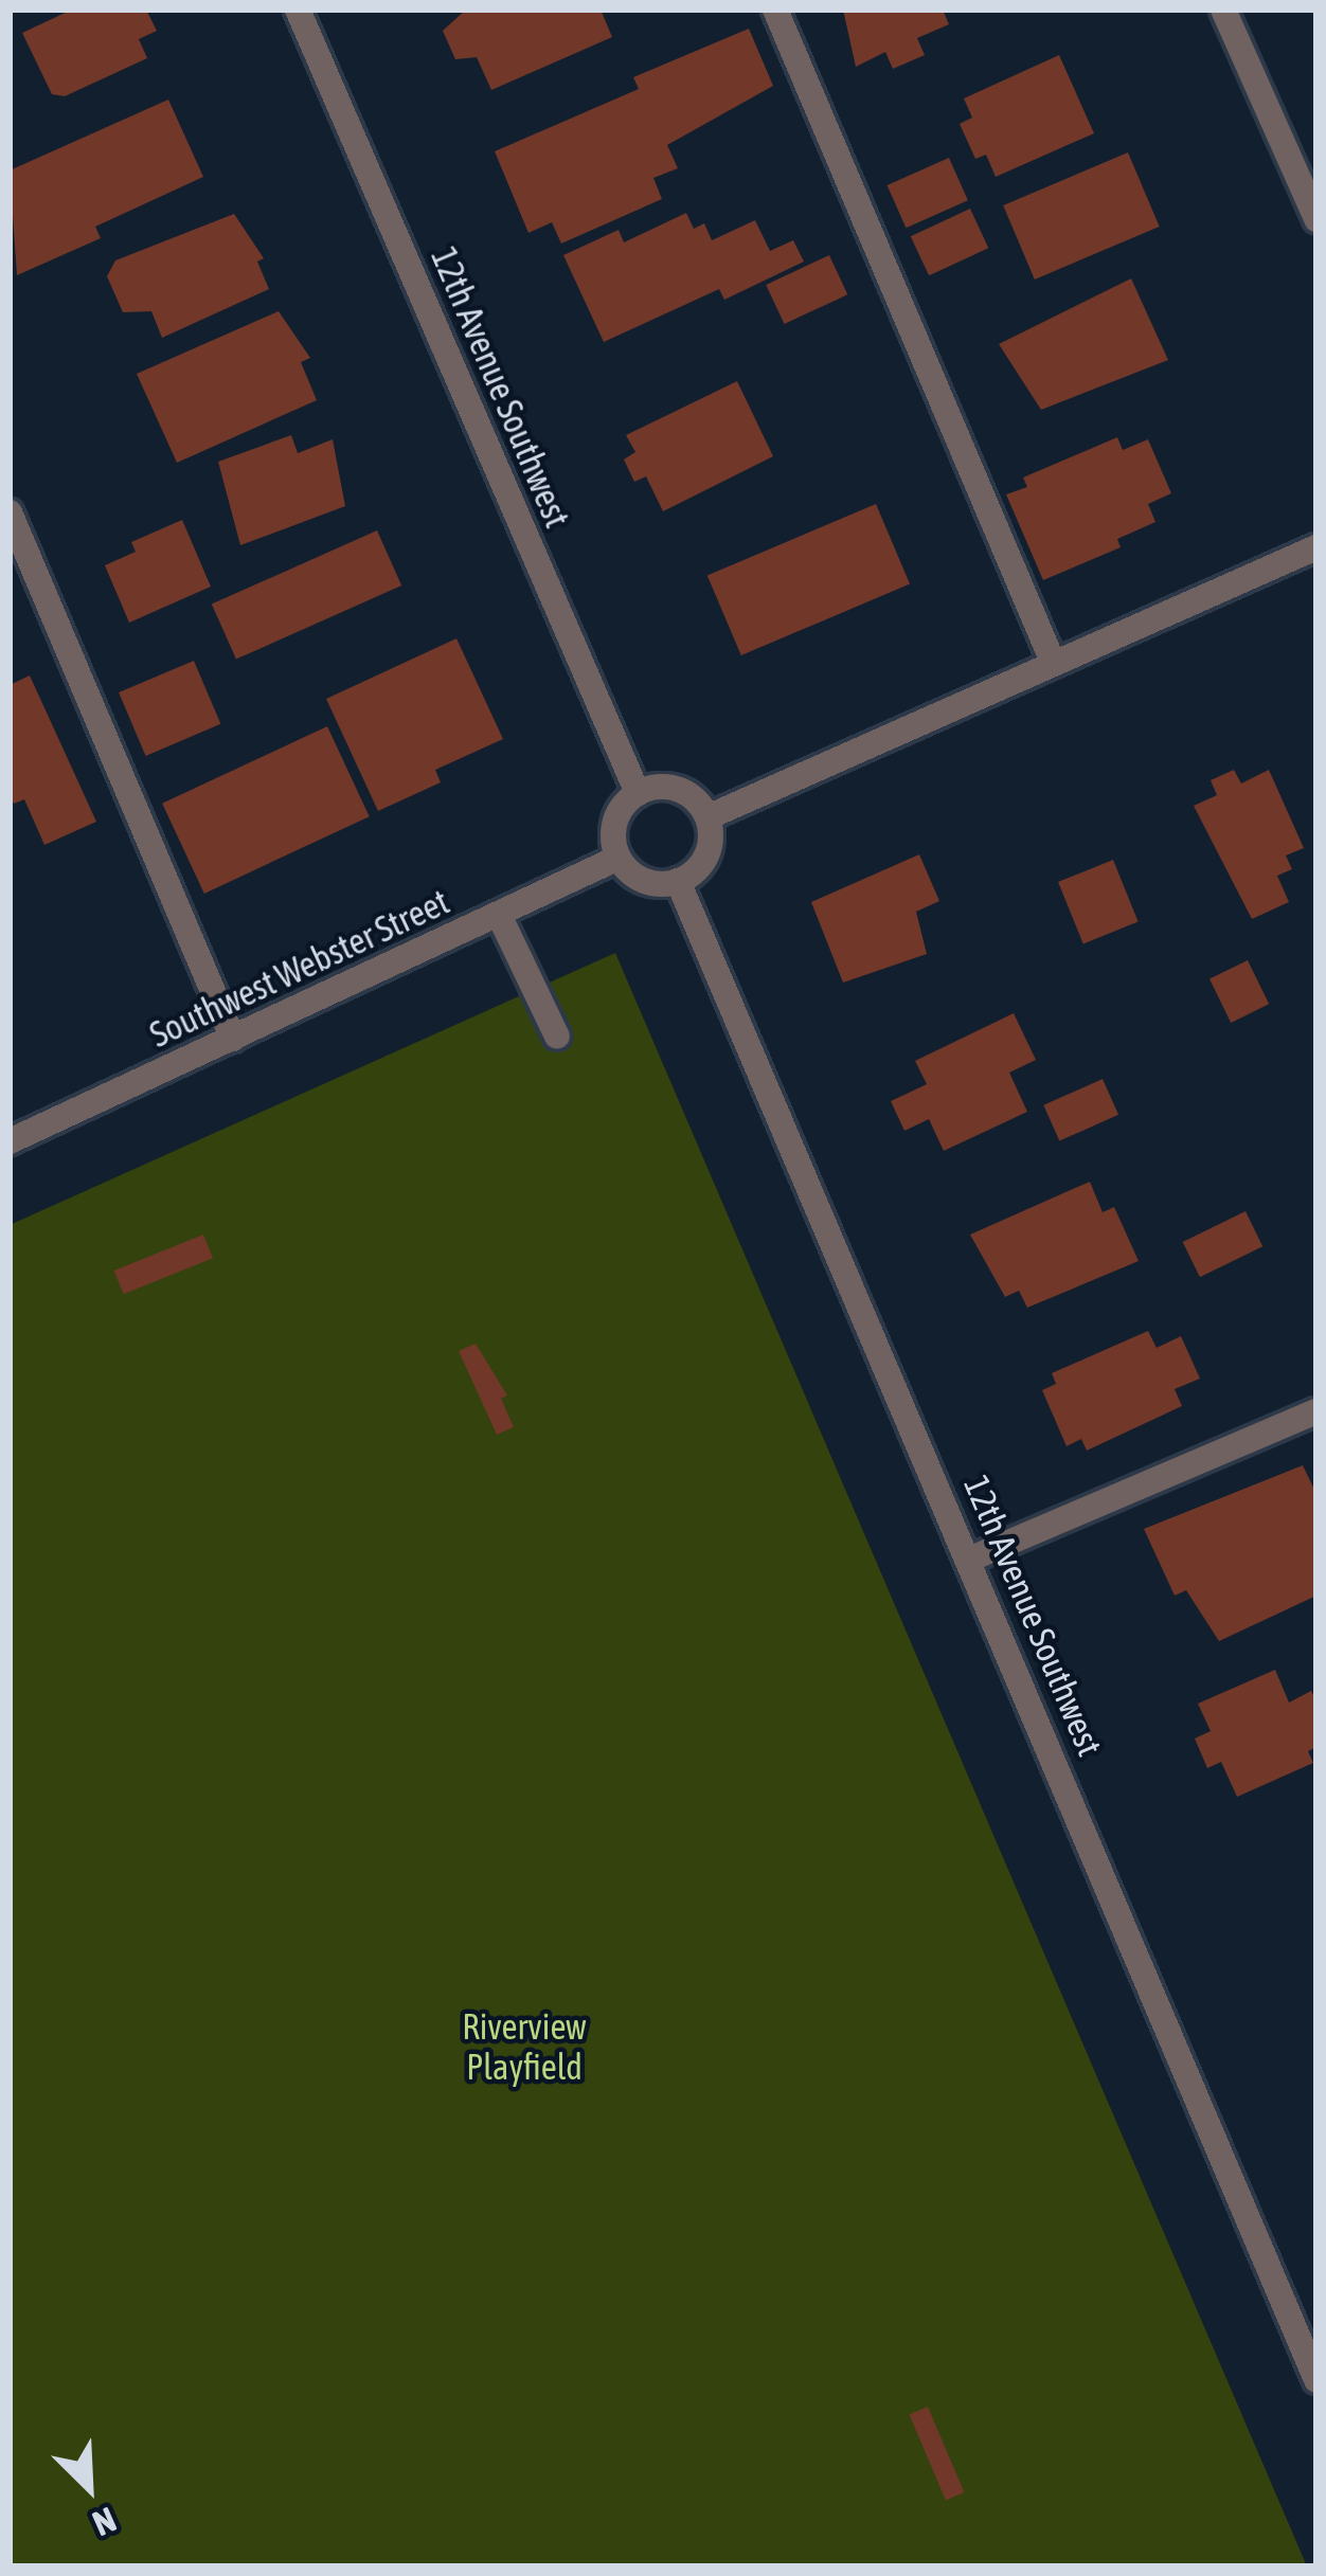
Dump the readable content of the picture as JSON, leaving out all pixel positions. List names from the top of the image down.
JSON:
{
  "streets": {
    "street": ["12th Avenue Southwest", "Southwest Webster Street"]
  },
  "crossings": [
    ["12th Avenue Southwest", "Southwest Webster Street"]
  ],
  "parks": ["Riverview Playfield"],
  "north": "bottom right"
}
